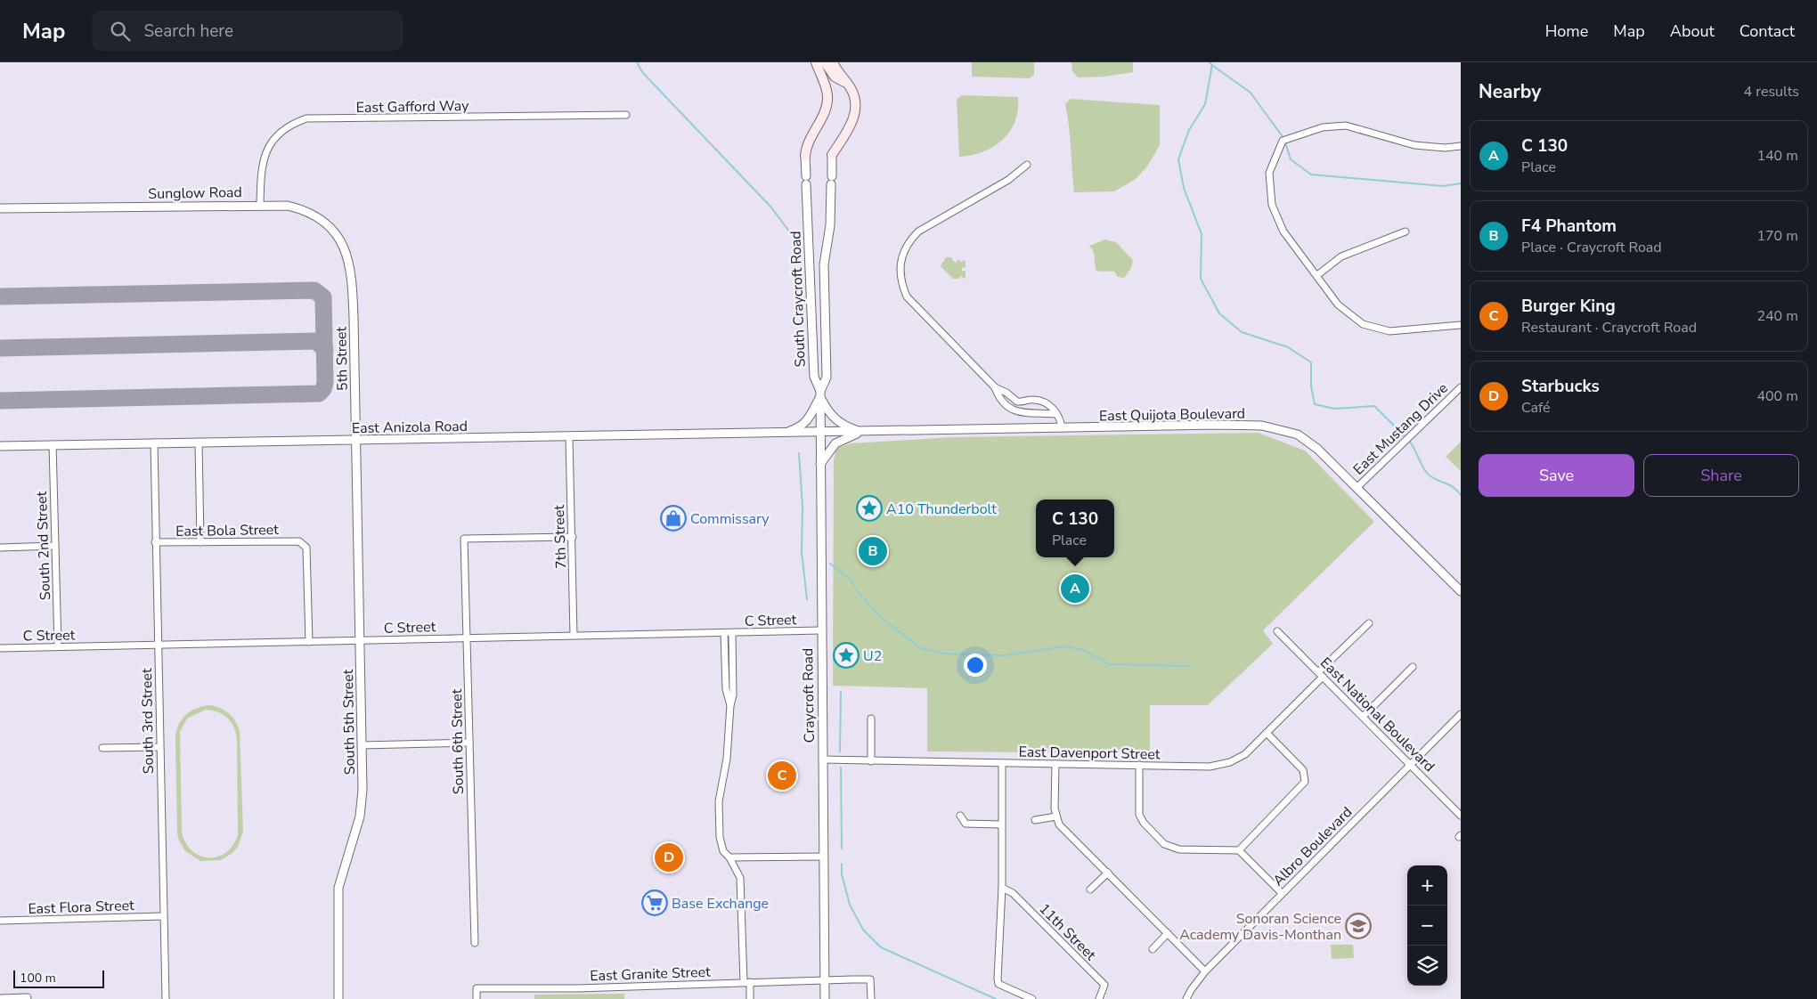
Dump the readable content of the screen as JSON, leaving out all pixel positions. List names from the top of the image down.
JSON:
{
  "streets": {
    "main road": ["South Craycroft Road"],
    "street": [
      "East Gafford Way",
      "Sunglow Road",
      "5th Street",
      "East Quijota Boulevard",
      "East Anizola Road",
      "East Mustang Drive",
      "East Bola Street",
      "7th Street",
      "South 2nd Street",
      "C Street",
      "Craycroft Road",
      "East National Boulevard",
      "South 3rd Street",
      "South 5th Street",
      "South 6th Street",
      "East Davenport Street",
      "Albro Boulevard",
      "East Flora Street",
      "11th Street",
      "East Granite Street"
    ]
  },
  "crossings": [
    ["East Gafford Way", "Sunglow Road"],
    ["Sunglow Road", "5th Street"],
    ["South Craycroft Road", "Craycroft Road"],
    ["5th Street", "East Anizola Road"],
    ["5th Street", "South 5th Street"],
    ["East Quijota Boulevard", "East Anizola Road"],
    ["East Quijota Boulevard", "East Mustang Drive"],
    ["East Quijota Boulevard", "Craycroft Road"],
    ["East Anizola Road", "7th Street"],
    ["East Anizola Road", "South 2nd Street"],
    ["East Anizola Road", "Craycroft Road"],
    ["East Anizola Road", "South 3rd Street"],
    ["East Anizola Road", "South 5th Street"],
    ["East Bola Street", "C Street"],
    ["East Bola Street", "South 3rd Street"],
    ["7th Street", "C Street"],
    ["7th Street", "South 6th Street"],
    ["South 2nd Street", "C Street"],
    ["C Street", "Craycroft Road"],
    ["C Street", "South 3rd Street"],
    ["C Street", "South 5th Street"],
    ["C Street", "South 6th Street"],
    ["Craycroft Road", "East Davenport Street"],
    ["Craycroft Road", "East Granite Street"],
    ["East National Boulevard", "East Davenport Street"],
    ["East National Boulevard", "Albro Boulevard"],
    ["South 3rd Street", "East Flora Street"]
  ],
  "places": {
    "place": ["A10 Thunderbolt", "U2"],
    "shop": ["Commissary"],
    "supermarket": ["Base Exchange"],
    "school or university": ["Sonoran Science Academy Davis-Monthan"]
  },
  "scale_bar": "100 m",
  "page": {
    "header": "Map",
    "search": "Search here",
    "nav": [
      "Home",
      "Map",
      "About",
      "Contact"
    ],
    "heading": ["Nearby", "4 results"],
    "list": [
      {
        "mark": "A",
        "name": "C 130",
        "note": "Place",
        "value": "140 m"
      },
      {
        "mark": "B",
        "name": "F4 Phantom",
        "note": "Place · Craycroft Road",
        "value": "170 m"
      },
      {
        "mark": "C",
        "name": "Burger King",
        "note": "Restaurant · Craycroft Road",
        "value": "240 m"
      },
      {
        "mark": "D",
        "name": "Starbucks",
        "note": "Café",
        "value": "400 m"
      }
    ],
    "buttons": ["Save", "Share"],
    "popup": ["C 130", "Place"],
    "pins": [
      "B",
      "A",
      "C",
      "D"
    ],
    "map_buttons": ["+", "−"],
    "scale": "100 m"
  }
}
